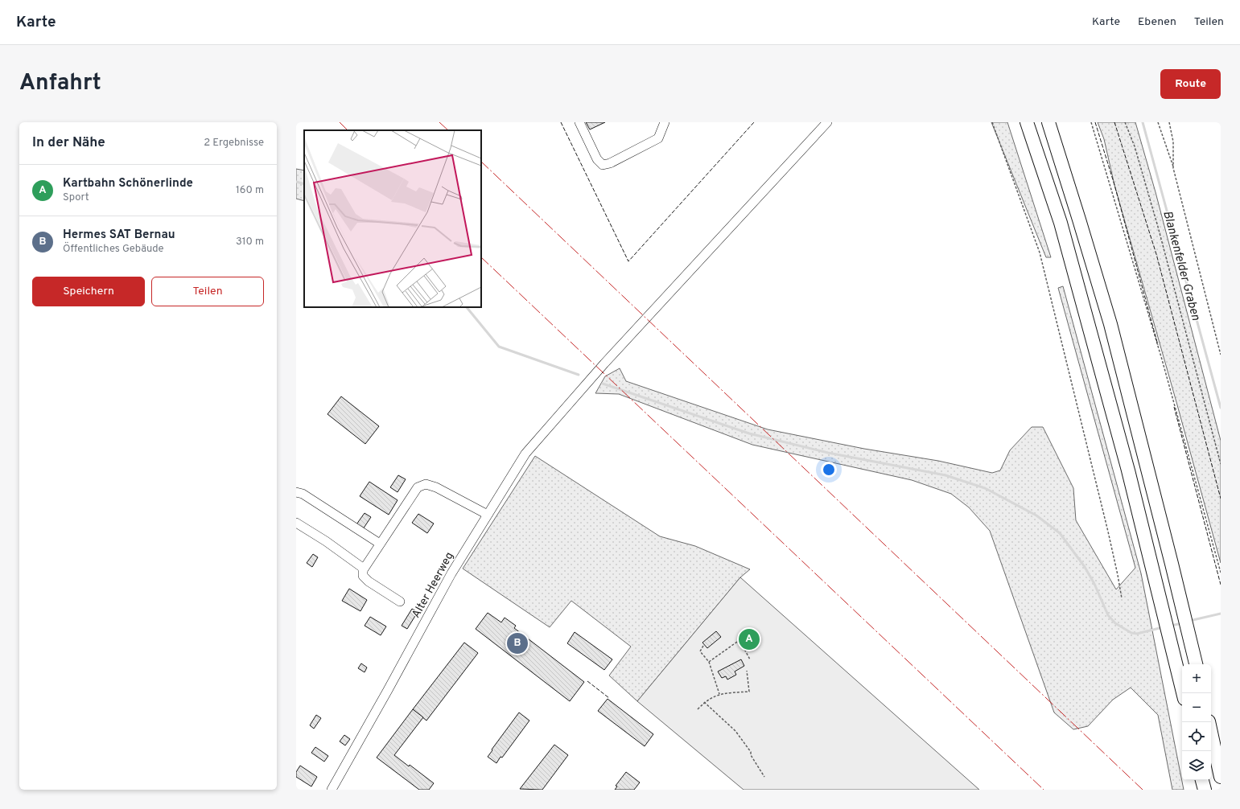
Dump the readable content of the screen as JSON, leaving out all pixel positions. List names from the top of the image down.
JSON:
{
  "streets": {
    "street": ["Alter Heerweg"]
  },
  "water": ["Blankenfelder Graben"],
  "page": {
    "header": "Karte",
    "nav": ["Karte", "Ebenen", "Teilen"],
    "title": "Anfahrt",
    "buttons": [
      "Route",
      ["Speichern", "Teilen"]
    ],
    "heading": ["In der Nähe", "2 Ergebnisse"],
    "list": [
      {
        "mark": "A",
        "name": "Kartbahn Schönerlinde",
        "note": "Sport",
        "value": "160 m"
      },
      {
        "mark": "B",
        "name": "Hermes SAT Bernau",
        "note": "Öffentliches Gebäude",
        "value": "310 m"
      }
    ],
    "pins": ["A", "B"],
    "map_buttons": ["+", "−"]
  }
}
